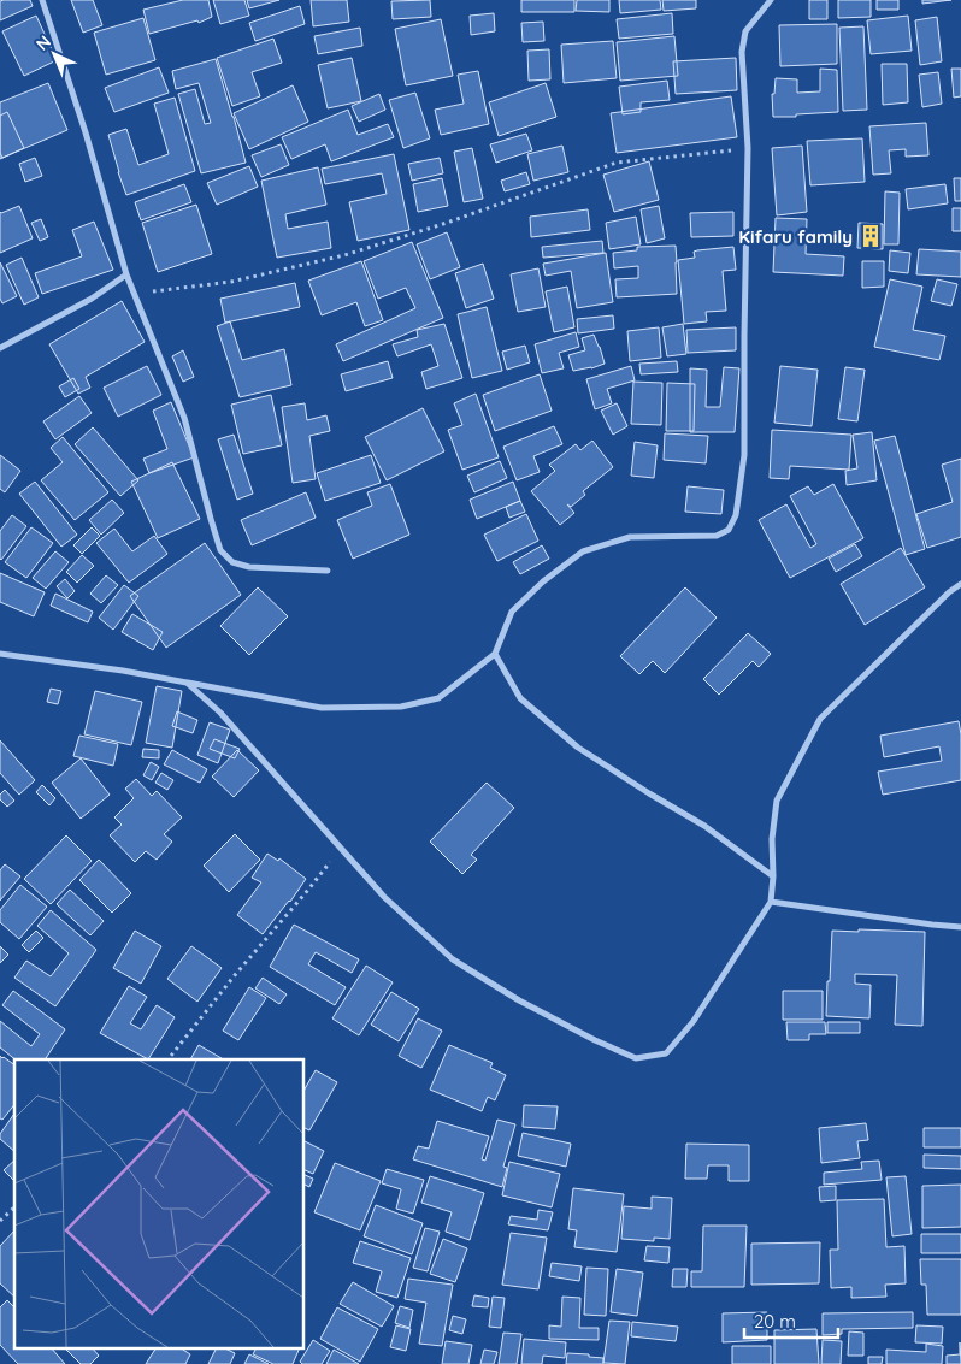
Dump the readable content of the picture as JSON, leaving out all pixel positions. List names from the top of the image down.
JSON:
{
  "places": {
    "building": ["Kifaru family"]
  },
  "scale_bar": "20 m",
  "north": "top left"
}
